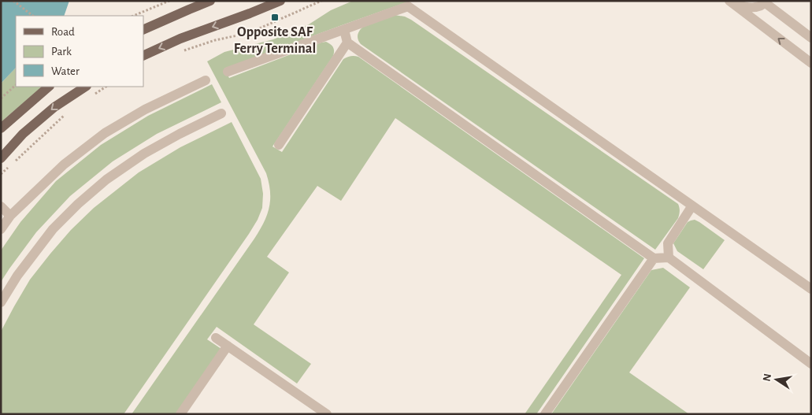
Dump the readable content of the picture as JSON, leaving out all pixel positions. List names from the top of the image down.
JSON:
{
  "places": {
    "transit": ["Opposite SAF Ferry Terminal"]
  },
  "legend": ["Road", "Park", "Water"],
  "north": "left"
}
